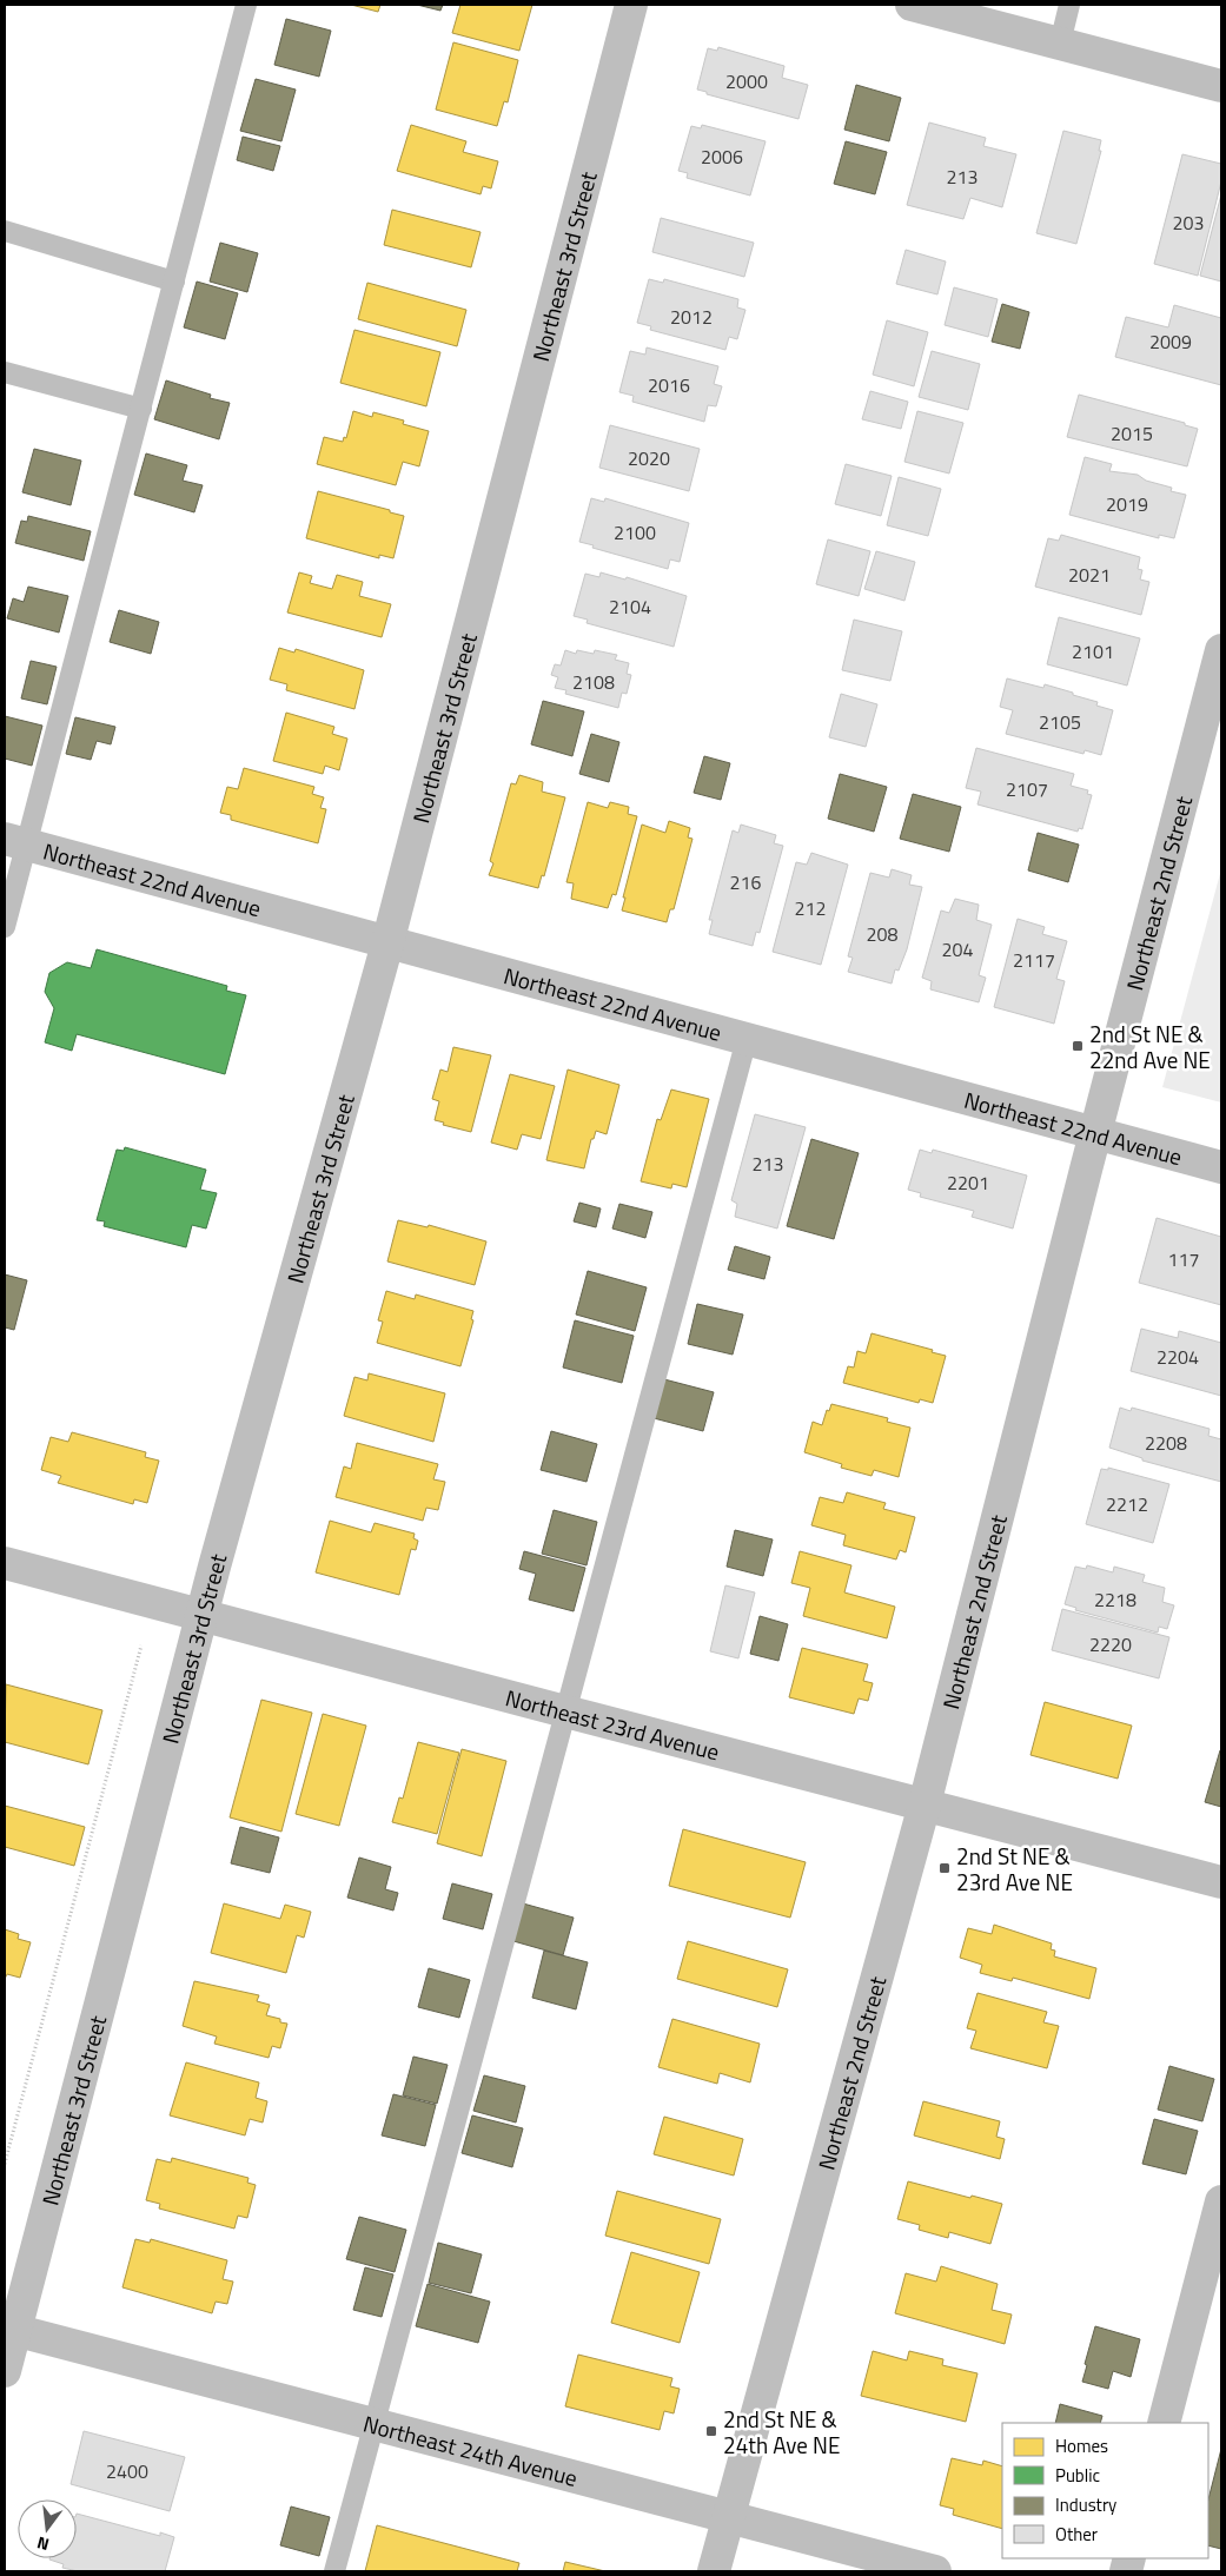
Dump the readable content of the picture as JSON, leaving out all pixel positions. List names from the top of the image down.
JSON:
{
  "streets": {
    "street": [
      "Northeast 3rd Street",
      "Northeast 22nd Avenue",
      "Northeast 2nd Street",
      "Northeast 23rd Avenue",
      "Northeast 24th Avenue"
    ]
  },
  "crossings": [
    ["Northeast 3rd Street", "Northeast 22nd Avenue"],
    ["Northeast 3rd Street", "Northeast 23rd Avenue"],
    ["Northeast 3rd Street", "Northeast 24th Avenue"],
    ["Northeast 22nd Avenue", "Northeast 2nd Street"],
    ["Northeast 2nd Street", "Northeast 23rd Avenue"],
    ["Northeast 2nd Street", "Northeast 24th Avenue"]
  ],
  "places": {
    "transit": ["2nd St NE & 22nd Ave NE", "2nd St NE & 23rd Ave NE", "2nd St NE & 24th Ave NE"]
  },
  "house_numbers": [
    "2000",
    "2006",
    "213",
    "203",
    "2012",
    "2009",
    "2016",
    "2015",
    "2020",
    "2019",
    "2100",
    "2021",
    "2104",
    "2101",
    "2108",
    "2105",
    "2107",
    "216",
    "212",
    "208",
    "204",
    "2117",
    "213",
    "2201",
    "117",
    "2204",
    "2208",
    "2212",
    "2218",
    "2220",
    "2400"
  ],
  "legend": [
    "Homes",
    "Public",
    "Industry",
    "Other"
  ],
  "north": "bottom"
}
